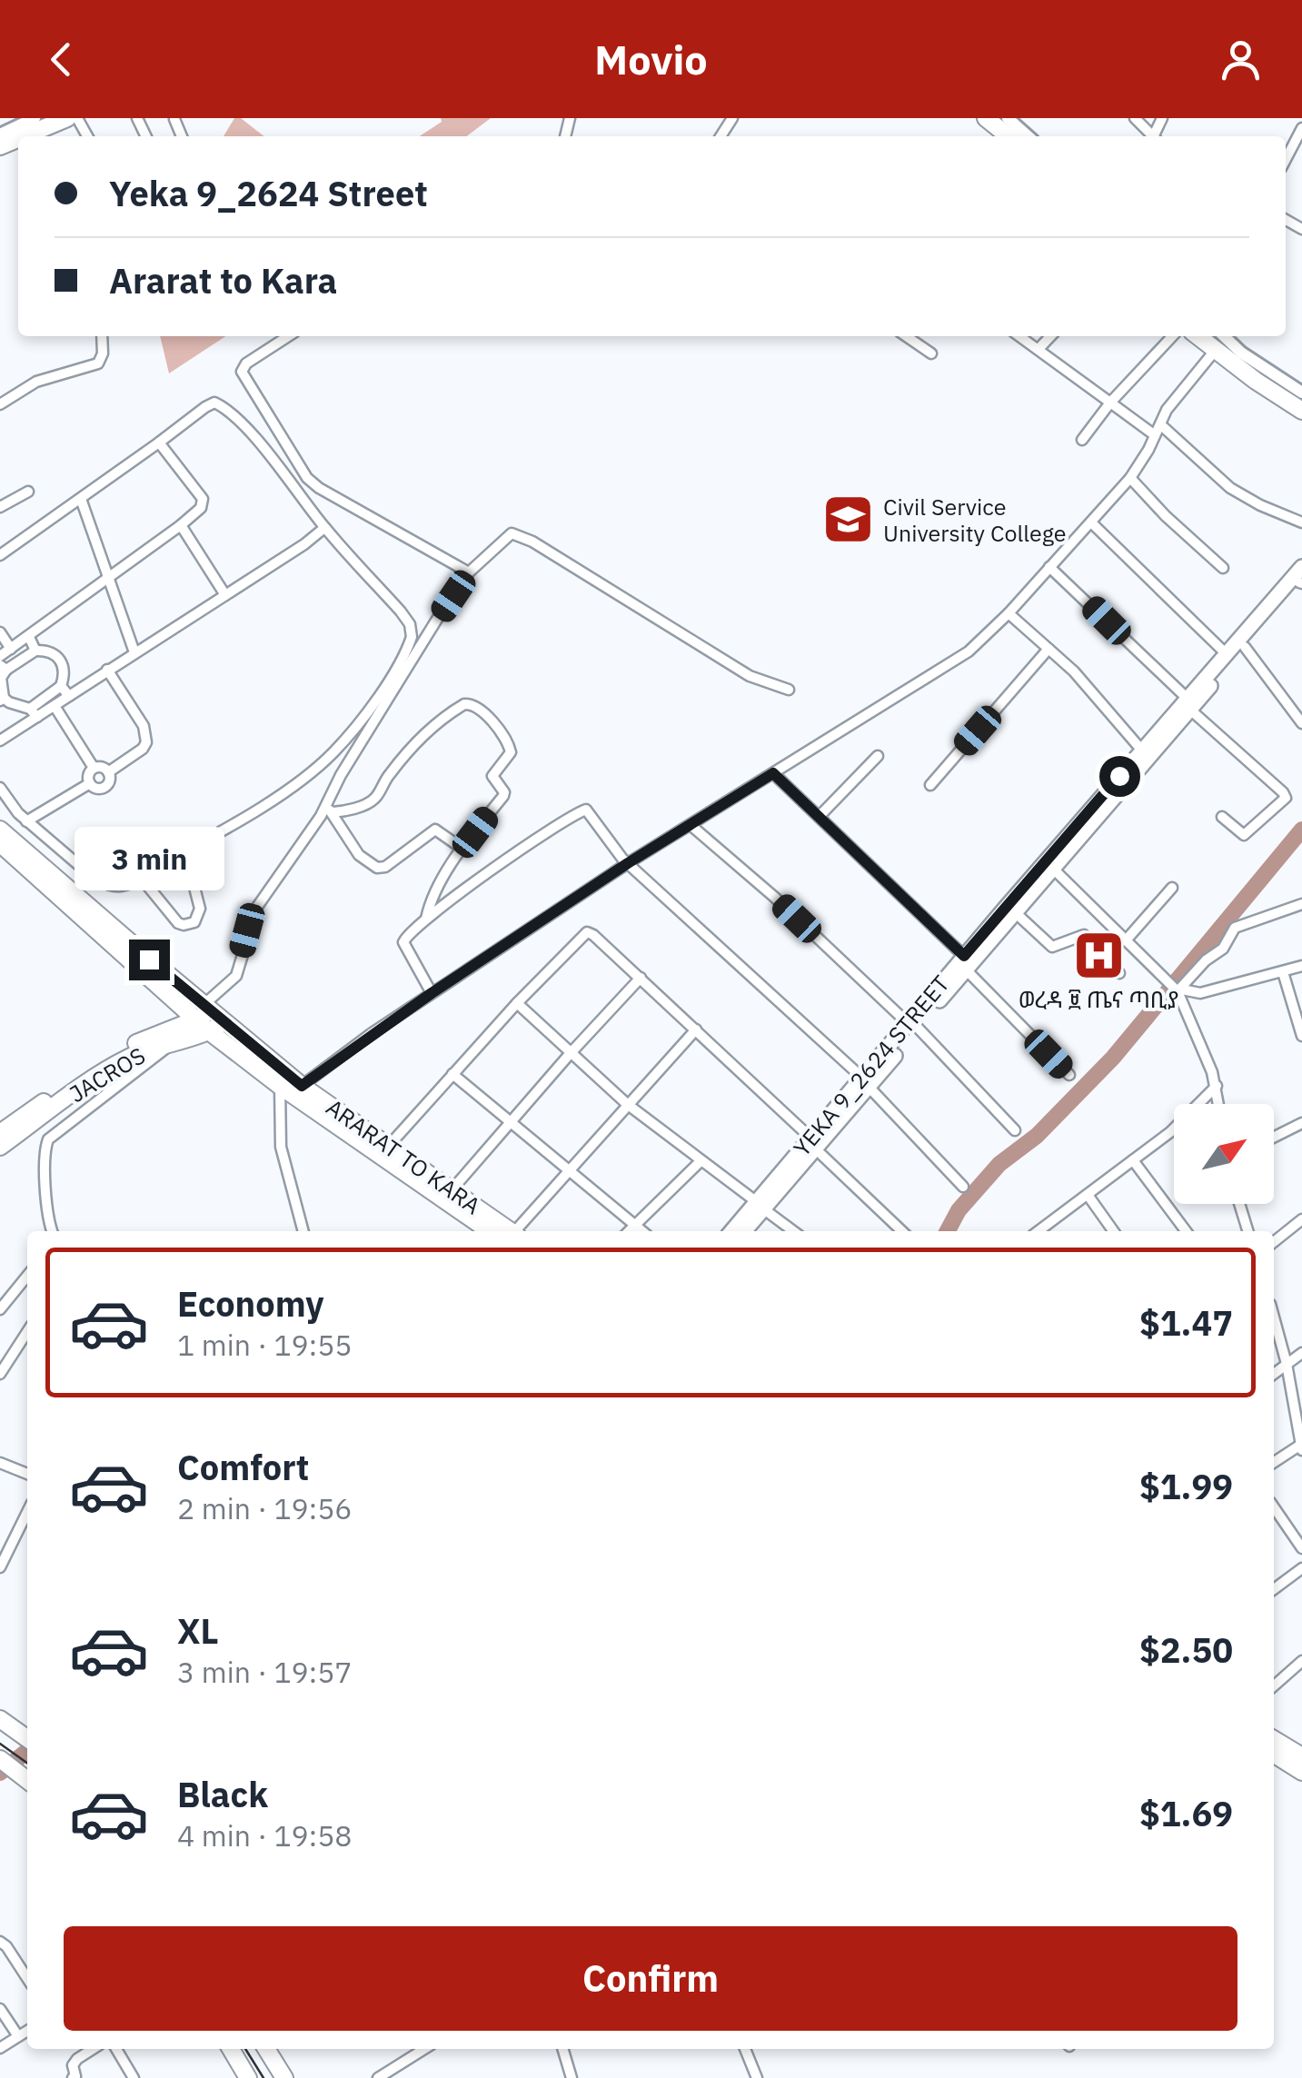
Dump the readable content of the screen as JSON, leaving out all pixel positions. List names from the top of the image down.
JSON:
{
  "streets": {
    "main road": ["YEKA 9_2624 STREET", "JACROS", "ARARAT TO KARA"]
  },
  "crossings": [
    ["JACROS", "ARARAT TO KARA"]
  ],
  "places": {
    "school or university": ["Civil Service University College"],
    "hospital": ["ወረዳ ፱ ጤና ጣቢያ"]
  },
  "north": "top right",
  "page": {
    "header": "Movio",
    "banner": ["Yeka 9_2624 Street", "Ararat to Kara"],
    "bubble": "3 min",
    "list": [
      {
        "name": "Economy",
        "note": "1 min · 19:55",
        "value": "$1.47"
      },
      {
        "name": "Comfort",
        "note": "2 min · 19:56",
        "value": "$1.99"
      },
      {
        "name": "XL",
        "note": "3 min · 19:57",
        "value": "$2.50"
      },
      {
        "name": "Black",
        "note": "4 min · 19:58",
        "value": "$1.69"
      }
    ],
    "buttons": "Confirm"
  }
}
